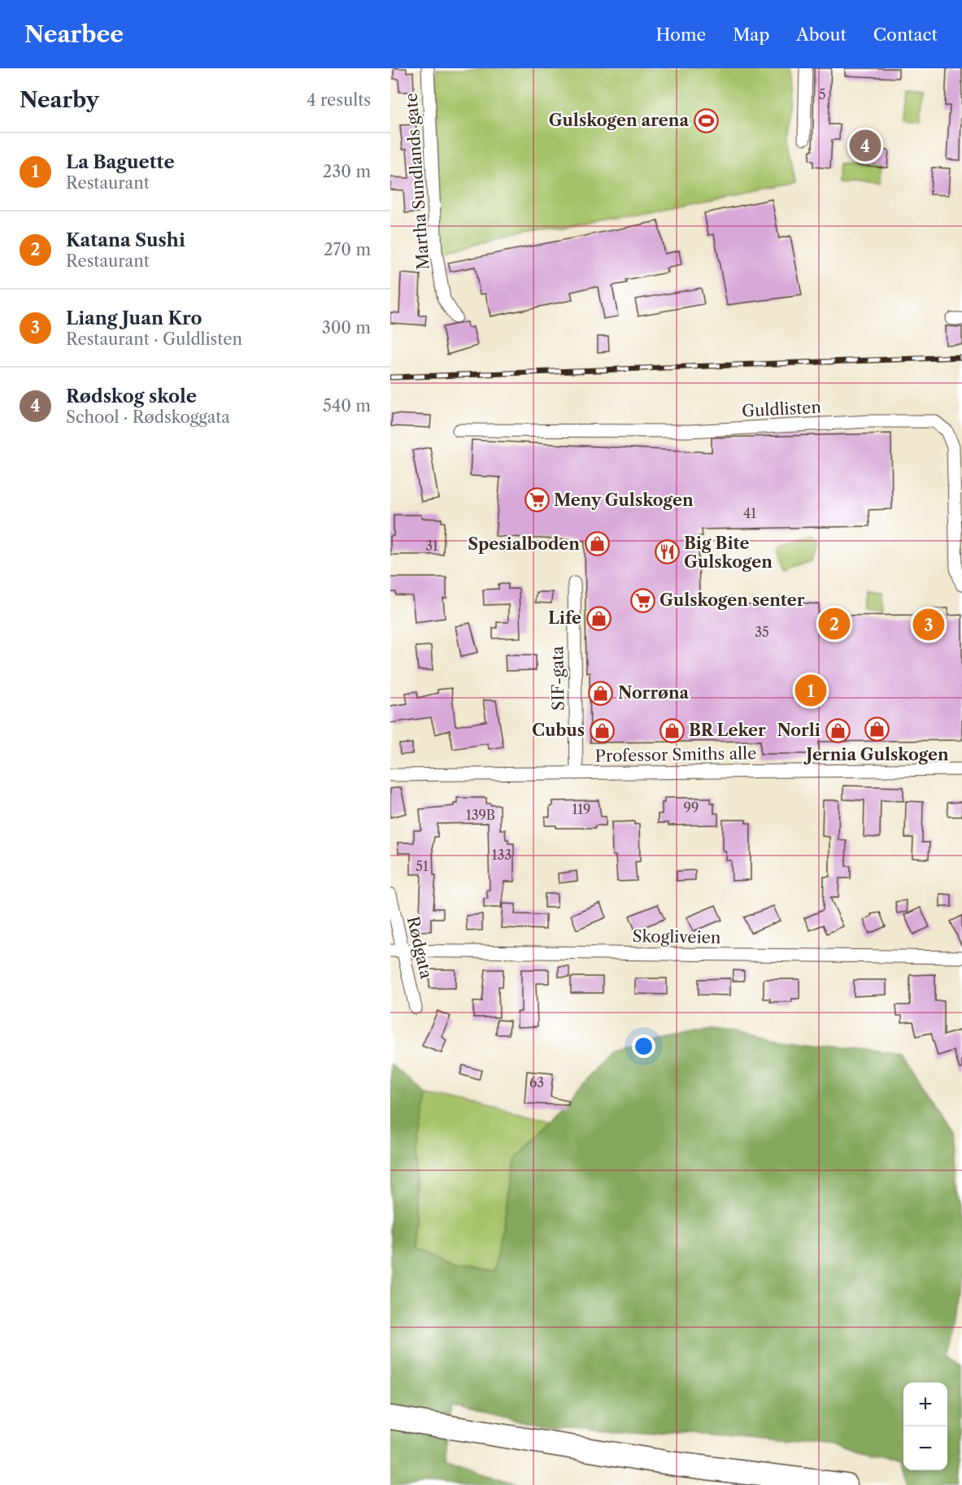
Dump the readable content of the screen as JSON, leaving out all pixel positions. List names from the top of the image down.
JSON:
{
  "streets": {
    "street": [
      "Martha Sundlands gate",
      "Guldlisten",
      "SIF-gata",
      "Professor Smiths alle",
      "Skogliveien",
      "Rødgata"
    ]
  },
  "crossings": [
    ["SIF-gata", "Professor Smiths alle"],
    ["Skogliveien", "Rødgata"]
  ],
  "places": {
    "sports": ["Gulskogen arena"],
    "supermarket": ["Meny Gulskogen", "Gulskogen senter"],
    "shop": [
      "Spesialboden",
      "Life",
      "Norrøna",
      "Jernia Gulskogen",
      "Cubus",
      "BR Leker",
      "Norli"
    ],
    "restaurant": ["Big Bite Gulskogen"]
  },
  "house_numbers": [
    "5",
    "41",
    "31",
    "35",
    "99",
    "119",
    "139B",
    "133",
    "51",
    "63"
  ],
  "page": {
    "header": "Nearbee",
    "nav": [
      "Home",
      "Map",
      "About",
      "Contact"
    ],
    "heading": ["Nearby", "4 results"],
    "pins": [
      "4",
      "2",
      "3",
      "1"
    ],
    "list": [
      {
        "mark": "1",
        "name": "La Baguette",
        "note": "Restaurant",
        "value": "230 m"
      },
      {
        "mark": "2",
        "name": "Katana Sushi",
        "note": "Restaurant",
        "value": "270 m"
      },
      {
        "mark": "3",
        "name": "Liang Juan Kro",
        "note": "Restaurant · Guldlisten",
        "value": "300 m"
      },
      {
        "mark": "4",
        "name": "Rødskog skole",
        "note": "School · Rødskoggata",
        "value": "540 m"
      }
    ],
    "map_buttons": ["+", "−"]
  }
}
